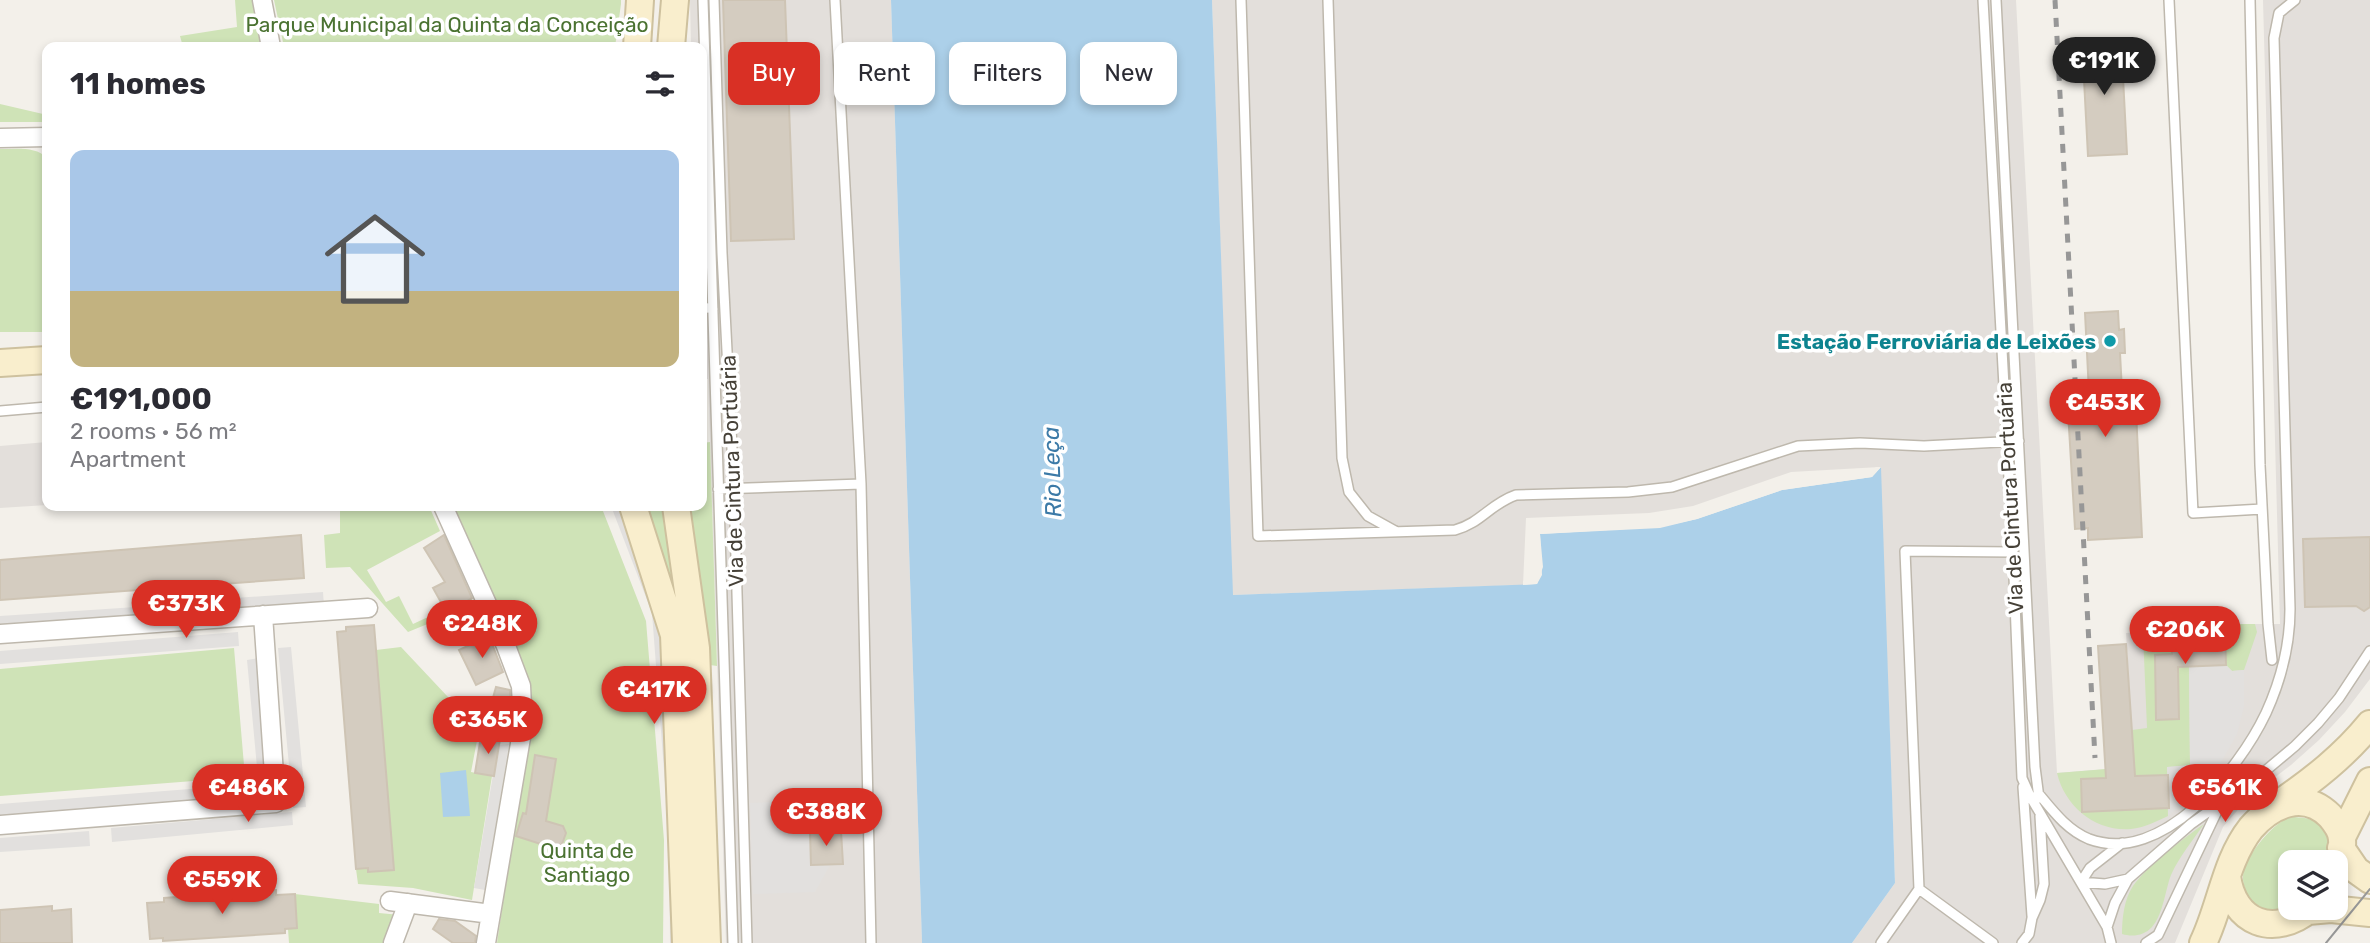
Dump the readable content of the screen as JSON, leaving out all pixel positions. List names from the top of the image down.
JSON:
{
  "streets": {
    "lane": ["Via de Cintura Portuária"]
  },
  "water": ["Rio Leça"],
  "parks": ["Parque Municipal da Quinta da Conceição", "Quinta de Santiago"],
  "places": ["Estação Ferroviária de Leixões"],
  "page": {
    "price": [
      "€191K",
      "€453K",
      "€373K",
      "€248K",
      "€206K",
      "€417K",
      "€365K",
      "€486K",
      "€561K",
      "€388K",
      "€559K"
    ],
    "chip": [
      "Buy",
      "Rent",
      "Filters",
      "New"
    ],
    "heading": "11 homes",
    "list": [
      {
        "name": "€191,000",
        "note": "2 rooms · 56 m² · Apartment"
      }
    ]
  }
}
